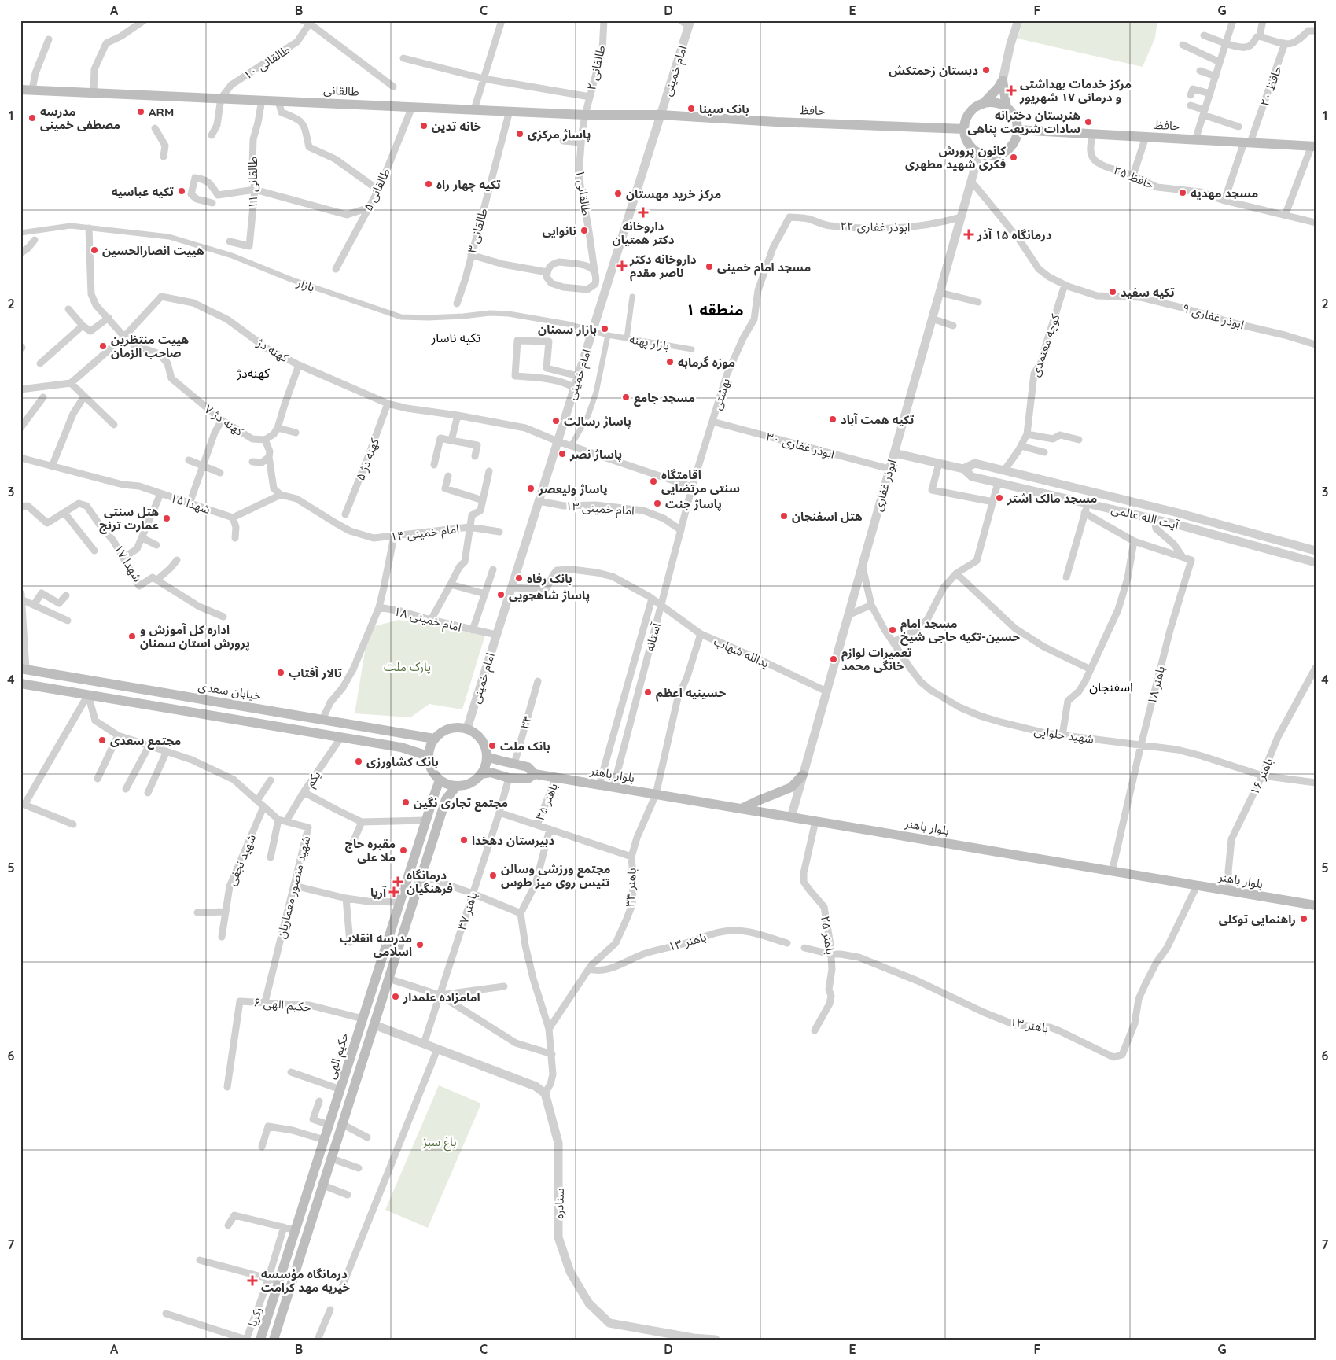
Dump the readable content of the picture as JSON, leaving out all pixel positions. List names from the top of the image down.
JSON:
{
  "streets": {
    "main road": [
      "طالقانی",
      "حافظ",
      "خیابان سعدی",
      "بلوار باهنر",
      "حکیم الهی"
    ],
    "street": [
      "طالقانی ۱۰",
      "طالقانی ۲",
      "امام خمینی",
      "حافظ ۲۰",
      "حافظ ۲۵",
      "طالقانی ۱۱",
      "طالقانی ۵",
      "طالقانی ۱",
      "ابوذر غفاری ۲۲",
      "طالقانی ۳",
      "بازار",
      "ابوذر غفاری ۹",
      "بازار پهنه",
      "کوچه معتمدی",
      "کهنه دژ",
      "بهشتی",
      "کهنه دژ ۷",
      "ابوذر غفاری ۳۰",
      "کهنه دژ ۵",
      "ابوذر غفاری",
      "شهدا ۱۵",
      "امام خمینی ۱۳",
      "آیت الله عالمی",
      "امام خمینی ۱۴",
      "شهدا ۱۷",
      "امام خمینی ۱۸",
      "آستانه",
      "یدالله شهاب",
      "باهنر ۱۸",
      "۳۴",
      "شهید حلوایی",
      "باهنر ۱۶",
      "یکم",
      "باهنر ۳۵",
      "شهید نجفی",
      "شهید منصور معماریان",
      "باهنر ۳۳",
      "باهنر ۳۷",
      "باهنر ۲۵",
      "باهنر ۱۳",
      "حکیم الهی ۶",
      "سنادره",
      "زکریا"
    ]
  },
  "crossings": [
    ["طالقانی ۱۰", "طالقانی"],
    ["طالقانی ۲", "طالقانی"],
    ["طالقانی ۲", "طالقانی ۱"],
    ["امام خمینی", "طالقانی"],
    ["امام خمینی", "حافظ"],
    ["امام خمینی", "بازار"],
    ["امام خمینی", "کهنه دژ"],
    ["امام خمینی", "امام خمینی ۱۳"],
    ["امام خمینی", "امام خمینی ۱۸"],
    ["امام خمینی", "یدالله شهاب"],
    ["امام خمینی", "خیابان سعدی"],
    ["امام خمینی", "حکیم الهی"],
    ["حافظ ۲۰", "حافظ"],
    ["حافظ ۲۰", "حافظ ۲۵"],
    ["طالقانی", "حافظ"],
    ["طالقانی", "طالقانی ۱۱"],
    ["طالقانی", "طالقانی ۵"],
    ["طالقانی", "طالقانی ۱"],
    ["طالقانی", "طالقانی ۳"],
    ["حافظ", "حافظ ۲۵"],
    ["حافظ", "ابوذر غفاری"],
    ["ابوذر غفاری ۲۲", "بهشتی"],
    ["ابوذر غفاری ۲۲", "ابوذر غفاری"],
    ["بازار", "بازار پهنه"],
    ["ابوذر غفاری ۹", "کوچه معتمدی"],
    ["ابوذر غفاری ۹", "ابوذر غفاری"],
    ["کوچه معتمدی", "آیت الله عالمی"],
    ["کهنه دژ", "بهشتی"],
    ["کهنه دژ", "کهنه دژ ۷"],
    ["کهنه دژ", "کهنه دژ ۵"],
    ["کهنه دژ", "آستانه"],
    ["بهشتی", "ابوذر غفاری ۳۰"],
    ["بهشتی", "آستانه"],
    ["ابوذر غفاری ۳۰", "ابوذر غفاری"],
    ["ابوذر غفاری", "یدالله شهاب"],
    ["ابوذر غفاری", "شهید حلوایی"],
    ["ابوذر غفاری", "بلوار باهنر"],
    ["امام خمینی ۱۳", "آستانه"],
    ["امام خمینی ۱۴", "امام خمینی ۱۸"],
    ["آستانه", "یدالله شهاب"],
    ["آستانه", "بلوار باهنر"],
    ["یدالله شهاب", "باهنر ۳۳"],
    ["باهنر ۱۸", "شهید حلوایی"],
    ["باهنر ۱۸", "بلوار باهنر"],
    ["خیابان سعدی", "حکیم الهی"],
    ["شهید حلوایی", "باهنر ۱۶"],
    ["بلوار باهنر", "باهنر ۱۶"],
    ["بلوار باهنر", "باهنر ۳۵"],
    ["بلوار باهنر", "باهنر ۳۳"],
    ["بلوار باهنر", "باهنر ۲۵"],
    ["بلوار باهنر", "باهنر ۱۳"],
    ["یکم", "شهید منصور معماریان"],
    ["شهید منصور معماریان", "حکیم الهی ۶"],
    ["باهنر ۳۳", "باهنر ۱۳"],
    ["باهنر ۲۵", "باهنر ۱۳"],
    ["حکیم الهی ۶", "حکیم الهی"]
  ],
  "districts": [
    "منطقه ۱",
    "تکیه ناسار",
    "کهنه‌دژ",
    "اسفنجان"
  ],
  "parks": ["پارک ملت", "باغ سبز"],
  "places": {
    "other": [
      "دبستان زحمتکش",
      "بانک سینا",
      "ARM",
      "مدرسه مصطفی خمینی",
      "هنرستان دخترانه سادات شریعت پناهی",
      "خانه تدین",
      "پاساژ مرکزی",
      "کانون پرورش فکری شهید مطهری",
      "تکیه چهار راه",
      "تکیه عباسیه",
      "مسجد مهدیه",
      "مرکز خرید مهستان",
      "نانوایی",
      "هییت انصارالحسین",
      "مسجد امام خمینی",
      "تکیه سفید",
      "بازار سمنان",
      "هییت منتظرین صاحب الزمان",
      "موزه گرمابه",
      "مسجد جامع",
      "تکیه همت آباد",
      "پاساژ رسالت",
      "پاساژ نصر",
      "اقامتگاه سنتی مرتضایی",
      "پاساژ ولیعصر",
      "مسجد مالک اشتر",
      "پاساژ جنت",
      "هتل اسفنجان",
      "هتل سنتی عمارت ترنج",
      "بانک رفاه",
      "پاساژ شاهجویی",
      "مسجد امام حسین-تکیه حاجی شیخ",
      "اداره کل آموزش و پرورش استان سمنان",
      "تعمیرات لوازم خانگی محمد",
      "تالار آفتاب",
      "حسینیه اعظم",
      "مجتمع سعدی",
      "بانک ملت",
      "بانک کشاورزی",
      "مجتمع تجاری نگین",
      "دبیرستان دهخدا",
      "مقبره حاج ملا علی",
      "مجتمع ورزشی وسالن تنیس روی میز طوس",
      "راهنمایی توکلی",
      "مدرسه انقلاب اسلامی",
      "امامزاده علمدار"
    ],
    "health": [
      "مرکز خدمات بهداشتی و درمانی ۱۷ شهریور",
      "داروخانه دکتر همتیان",
      "درمانگاه ۱۵ آذر",
      "داروخانه دکتر ناصر مقدم",
      "درمانگاه فرهنگیان",
      "آریا",
      "درمانگاه مؤسسه خیریه مهد کرامت"
    ]
  },
  "grid": {
    "columns": [
      "A",
      "B",
      "C",
      "D",
      "E",
      "F",
      "G"
    ],
    "rows": [
      "1",
      "2",
      "3",
      "4",
      "5",
      "6",
      "7"
    ]
  }
}
